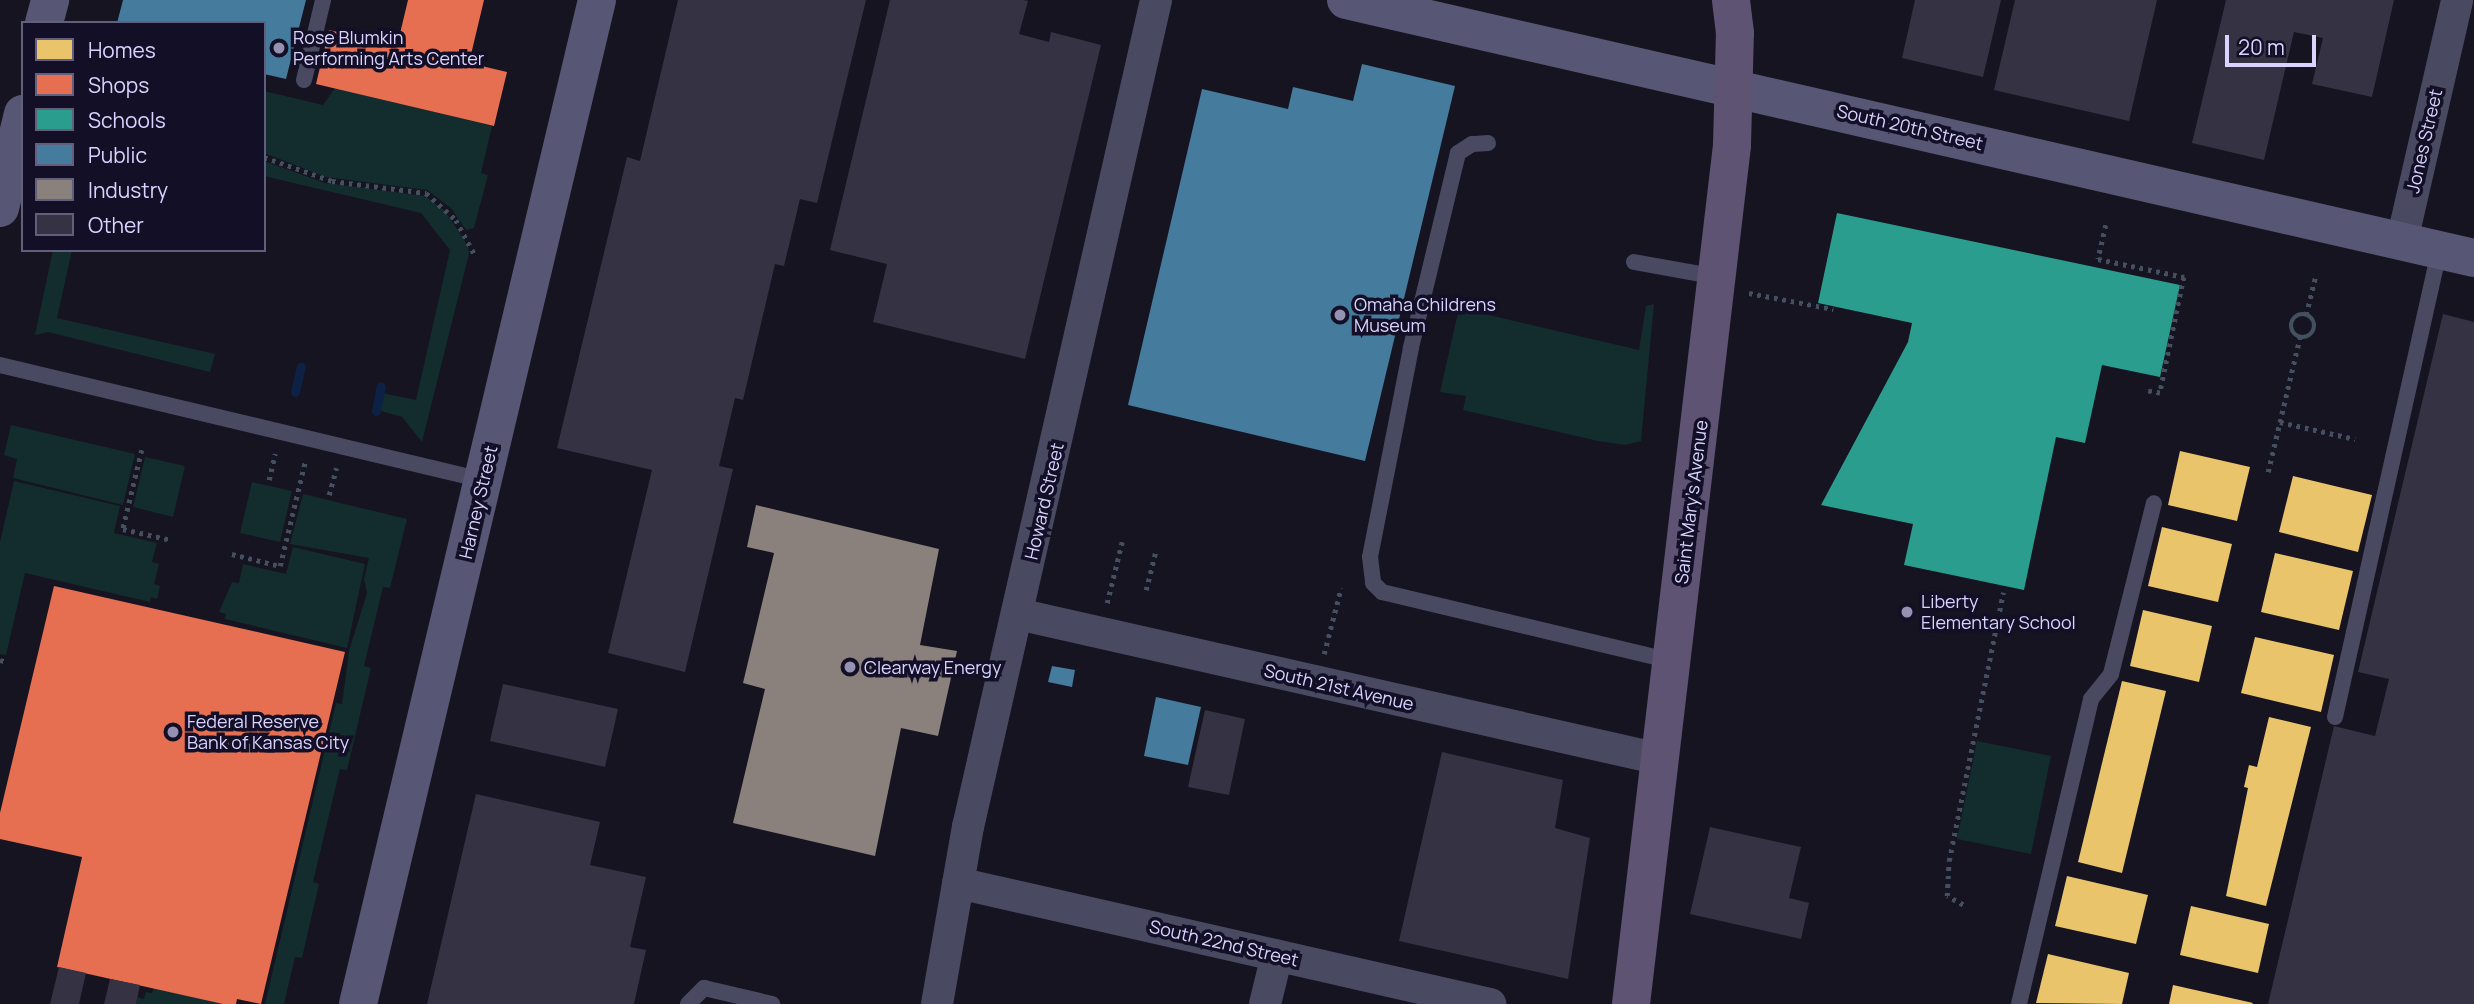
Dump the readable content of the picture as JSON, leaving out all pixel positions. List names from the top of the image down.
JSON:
{
  "streets": {
    "main road": ["South 20th Street", "Harney Street", "Saint Mary's Avenue"],
    "street": [
      "Jones Street",
      "Howard Street",
      "South 21st Avenue",
      "South 22nd Street"
    ]
  },
  "crossings": [
    ["South 20th Street", "Jones Street"],
    ["South 20th Street", "Saint Mary's Avenue"],
    ["Howard Street", "South 21st Avenue"],
    ["Howard Street", "South 22nd Street"],
    ["Saint Mary's Avenue", "South 21st Avenue"]
  ],
  "places": [
    "Rose Blumkin Performing Arts Center",
    "Omaha Childrens Museum",
    "Liberty Elementary School",
    "Clearway Energy",
    "Federal Reserve Bank of Kansas City"
  ],
  "legend": [
    "Homes",
    "Shops",
    "Schools",
    "Public",
    "Industry",
    "Other"
  ],
  "scale_bar": "20 m"
}
